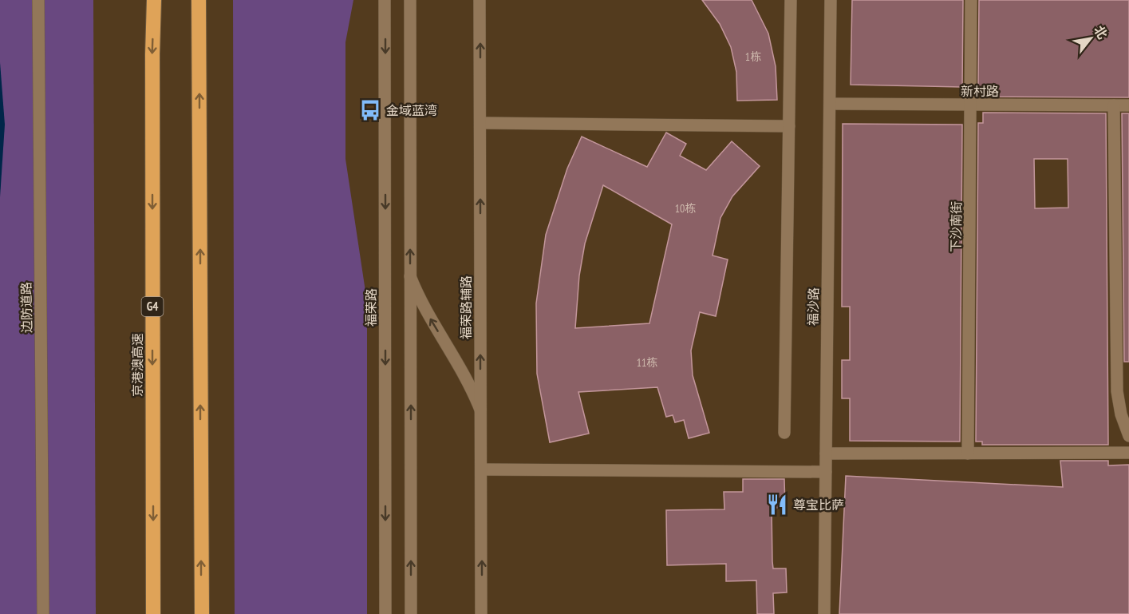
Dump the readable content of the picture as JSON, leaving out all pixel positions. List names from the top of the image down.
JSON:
{
  "streets": {
    "highway": ["G4", "京港澳高速"],
    "street": [
      "新村路",
      "下沙南街",
      "福沙路",
      "边防道路",
      "福荣路",
      "福荣路辅路"
    ]
  },
  "crossings": [
    ["新村路", "下沙南街"],
    ["新村路", "福沙路"]
  ],
  "places": {
    "bus stop": ["金域蓝湾"],
    "restaurant": ["尊宝比萨"]
  },
  "house_numbers": ["1栋", "10栋", "11栋"],
  "north": "top right"
}
